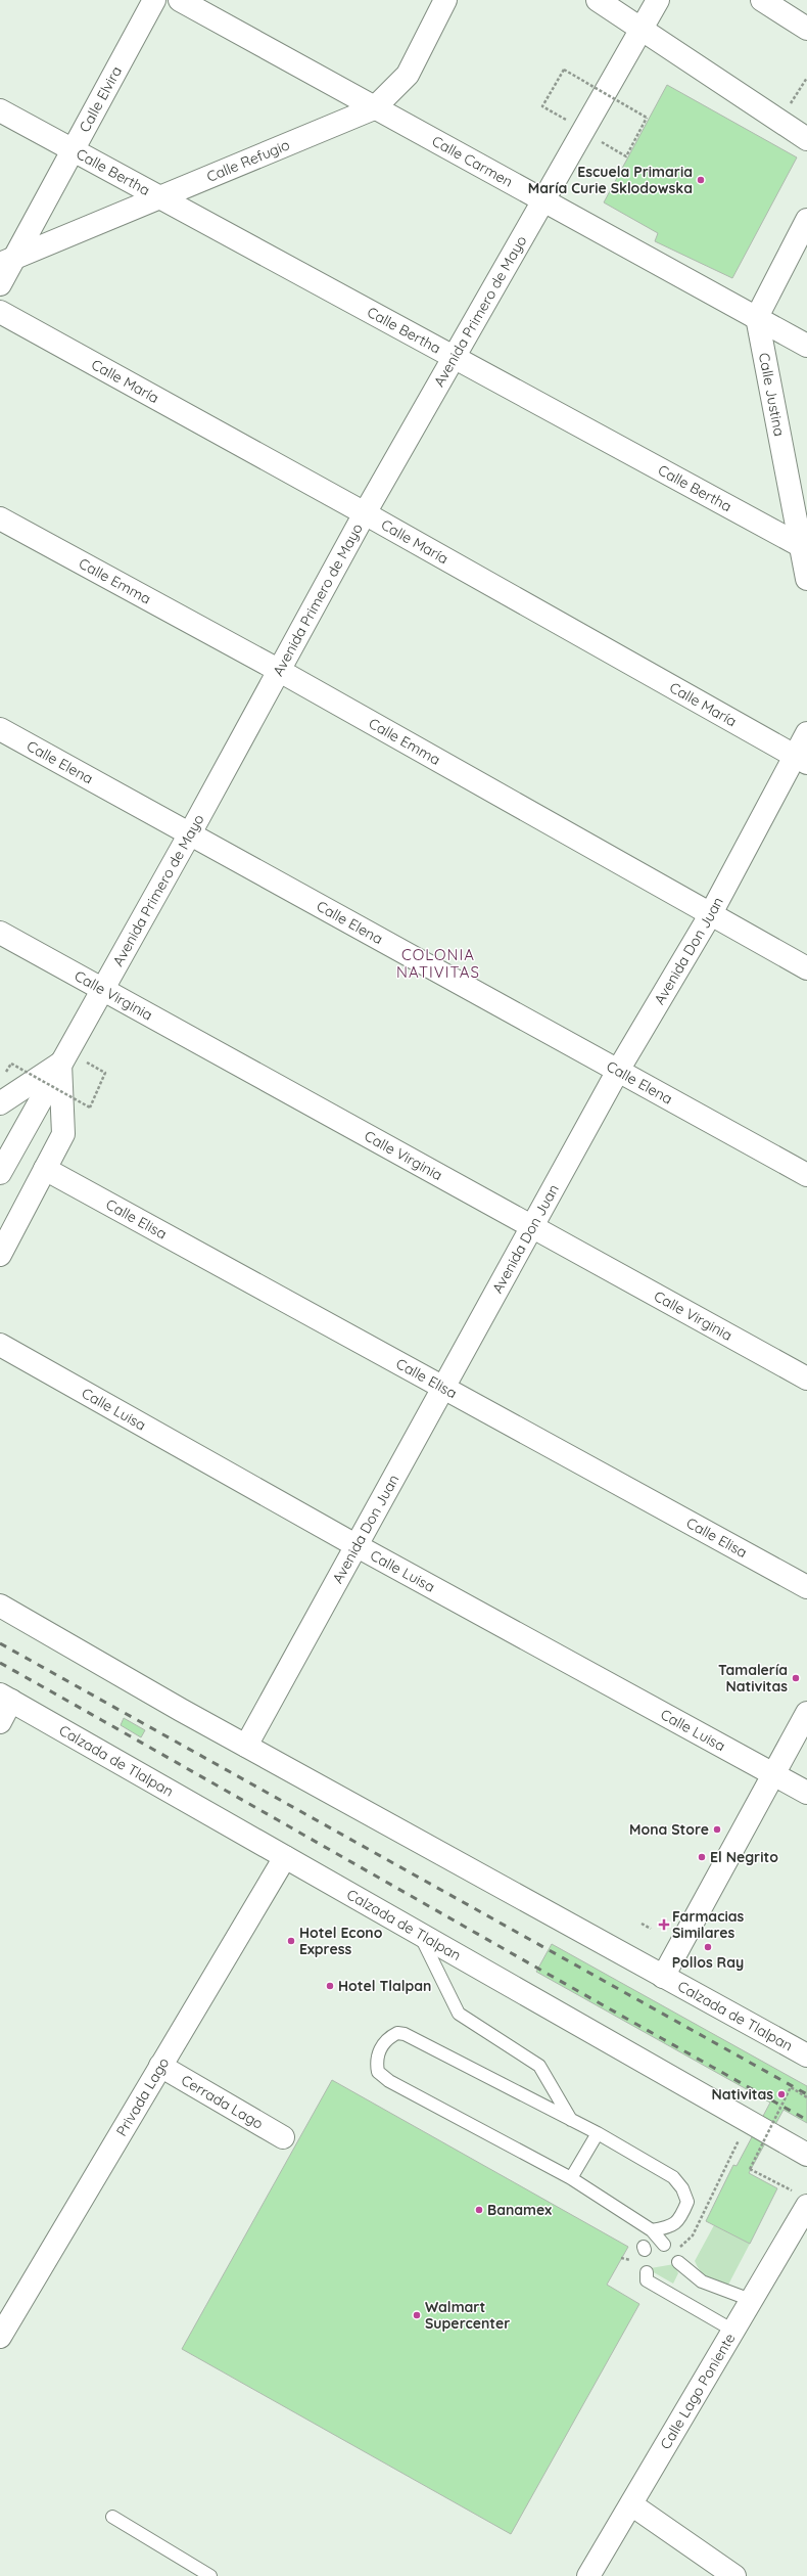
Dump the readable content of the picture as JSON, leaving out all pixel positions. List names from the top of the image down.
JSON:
{
  "streets": {
    "main road": [
      "Calle Elvira",
      "Calle Refugio",
      "Calle Carmen",
      "Calle Bertha",
      "Avenida Primero de Mayo",
      "Calle María",
      "Calle Justina",
      "Calle Emma",
      "Calle Elena",
      "Avenida Don Juan",
      "Calle Virginia",
      "Calle Elisa",
      "Calle Luisa",
      "Calzada de Tlalpan",
      "Privada Lago",
      "Cerrada Lago",
      "Calle Lago Poniente"
    ]
  },
  "crossings": [
    ["Calle Elvira", "Calle Refugio"],
    ["Calle Elvira", "Calle Bertha"],
    ["Calle Refugio", "Calle Carmen"],
    ["Calle Refugio", "Calle Bertha"],
    ["Calle Carmen", "Avenida Primero de Mayo"],
    ["Calle Carmen", "Calle Justina"],
    ["Calle Bertha", "Avenida Primero de Mayo"],
    ["Calle Bertha", "Calle Justina"],
    ["Avenida Primero de Mayo", "Calle María"],
    ["Avenida Primero de Mayo", "Calle Emma"],
    ["Avenida Primero de Mayo", "Calle Elena"],
    ["Avenida Primero de Mayo", "Calle Virginia"],
    ["Calle María", "Avenida Don Juan"],
    ["Calle Emma", "Avenida Don Juan"],
    ["Calle Elena", "Avenida Don Juan"],
    ["Avenida Don Juan", "Calle Virginia"],
    ["Avenida Don Juan", "Calle Elisa"],
    ["Avenida Don Juan", "Calle Luisa"],
    ["Avenida Don Juan", "Calzada de Tlalpan"],
    ["Calzada de Tlalpan", "Privada Lago"],
    ["Privada Lago", "Cerrada Lago"]
  ],
  "districts": ["COLONIA NATIVITAS"],
  "places": {
    "other": [
      "Escuela Primaria María Curie Sklodowska",
      "Tamalería Nativitas",
      "Mona Store",
      "El Negrito",
      "Hotel Econo Express",
      "Pollos Ray",
      "Hotel Tlalpan",
      "Nativitas",
      "Banamex",
      "Walmart Supercenter"
    ],
    "health": ["Farmacias Similares"]
  }
}
